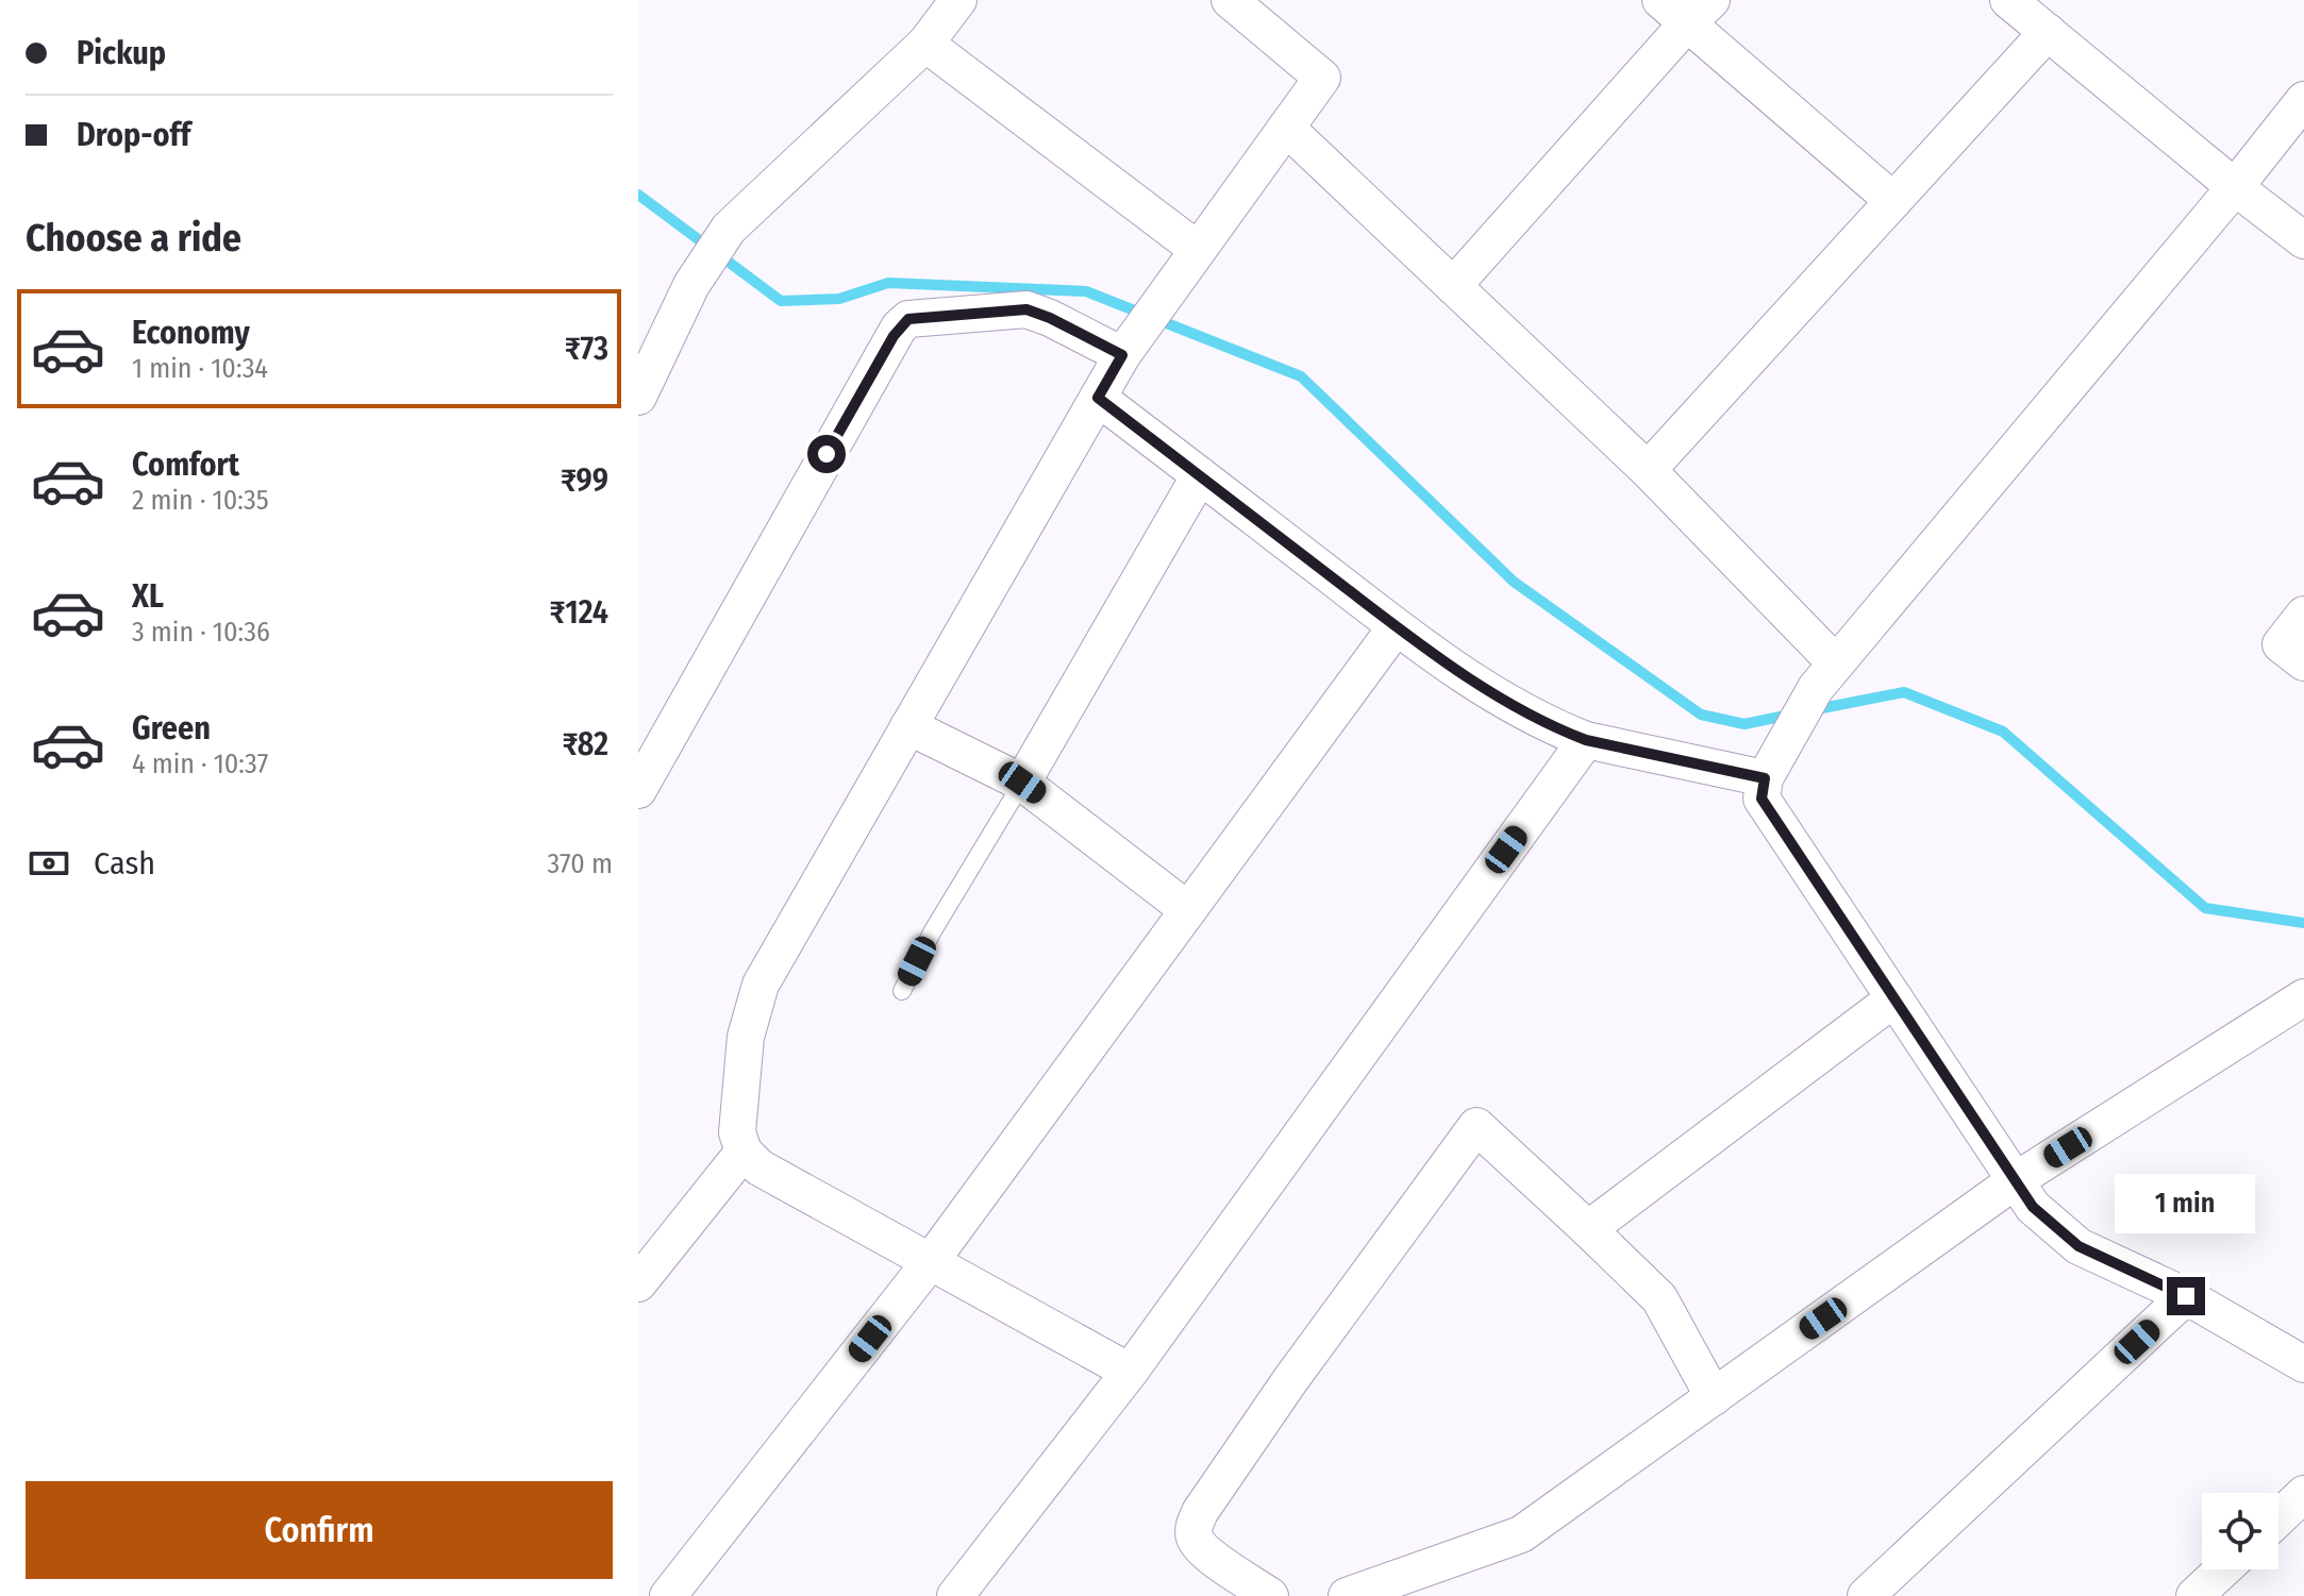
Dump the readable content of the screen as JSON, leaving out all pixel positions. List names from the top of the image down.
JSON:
{
  "page": {
    "banner": ["Pickup", "Drop-off"],
    "heading": "Choose a ride",
    "list": [
      {
        "name": "Economy",
        "note": "1 min · 10:34",
        "value": "₹73"
      },
      {
        "name": "Comfort",
        "note": "2 min · 10:35",
        "value": "₹99"
      },
      {
        "name": "XL",
        "note": "3 min · 10:36",
        "value": "₹124"
      },
      {
        "name": "Green",
        "note": "4 min · 10:37",
        "value": "₹82"
      }
    ],
    "pay": ["Cash", "370 m"],
    "bubble": "1 min",
    "buttons": "Confirm"
  }
}
